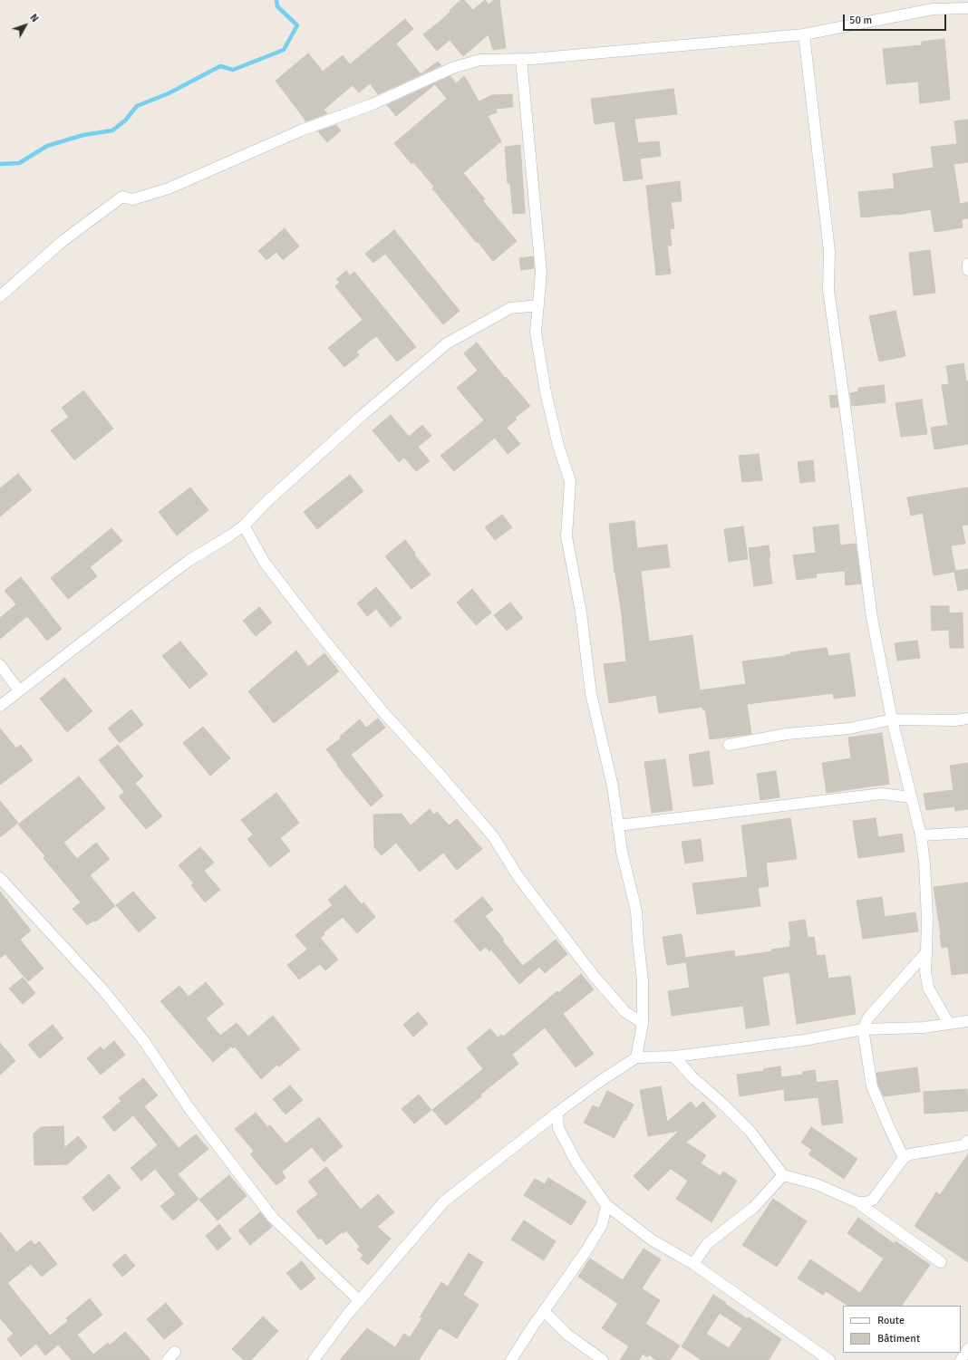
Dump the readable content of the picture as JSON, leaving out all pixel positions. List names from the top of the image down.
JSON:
{
  "legend": ["Route", "Bâtiment"],
  "scale_bar": "50 m",
  "north": "top right"
}
